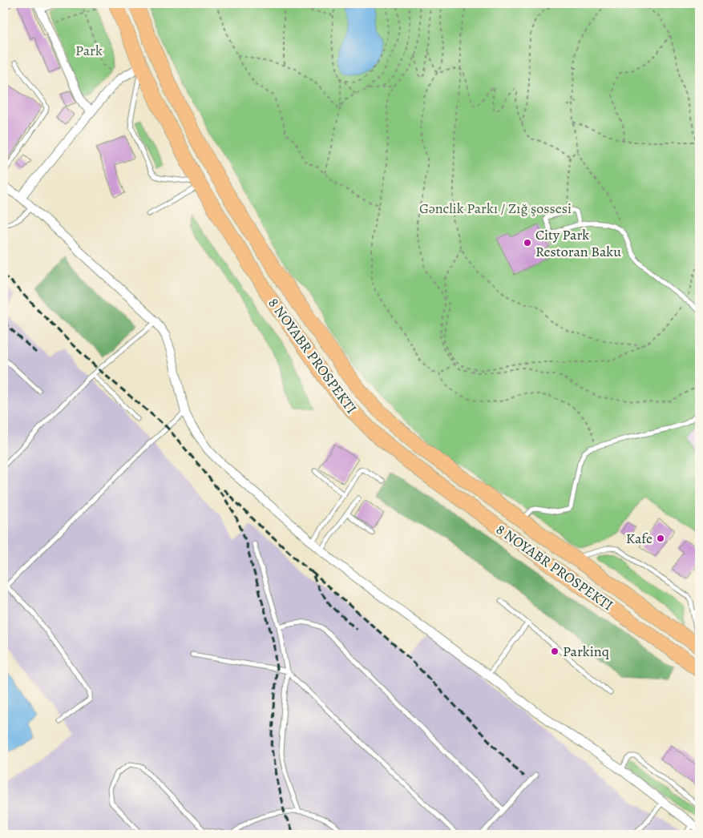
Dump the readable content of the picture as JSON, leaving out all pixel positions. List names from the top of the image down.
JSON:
{
  "streets": {
    "highway": ["8 NOYABR PROSPEKTI"]
  },
  "parks": ["Park", "Gənclik Parkı / Zığ şossesi"],
  "places": ["City Park Restoran Baku", "Kafe", "Parkinq"]
}
